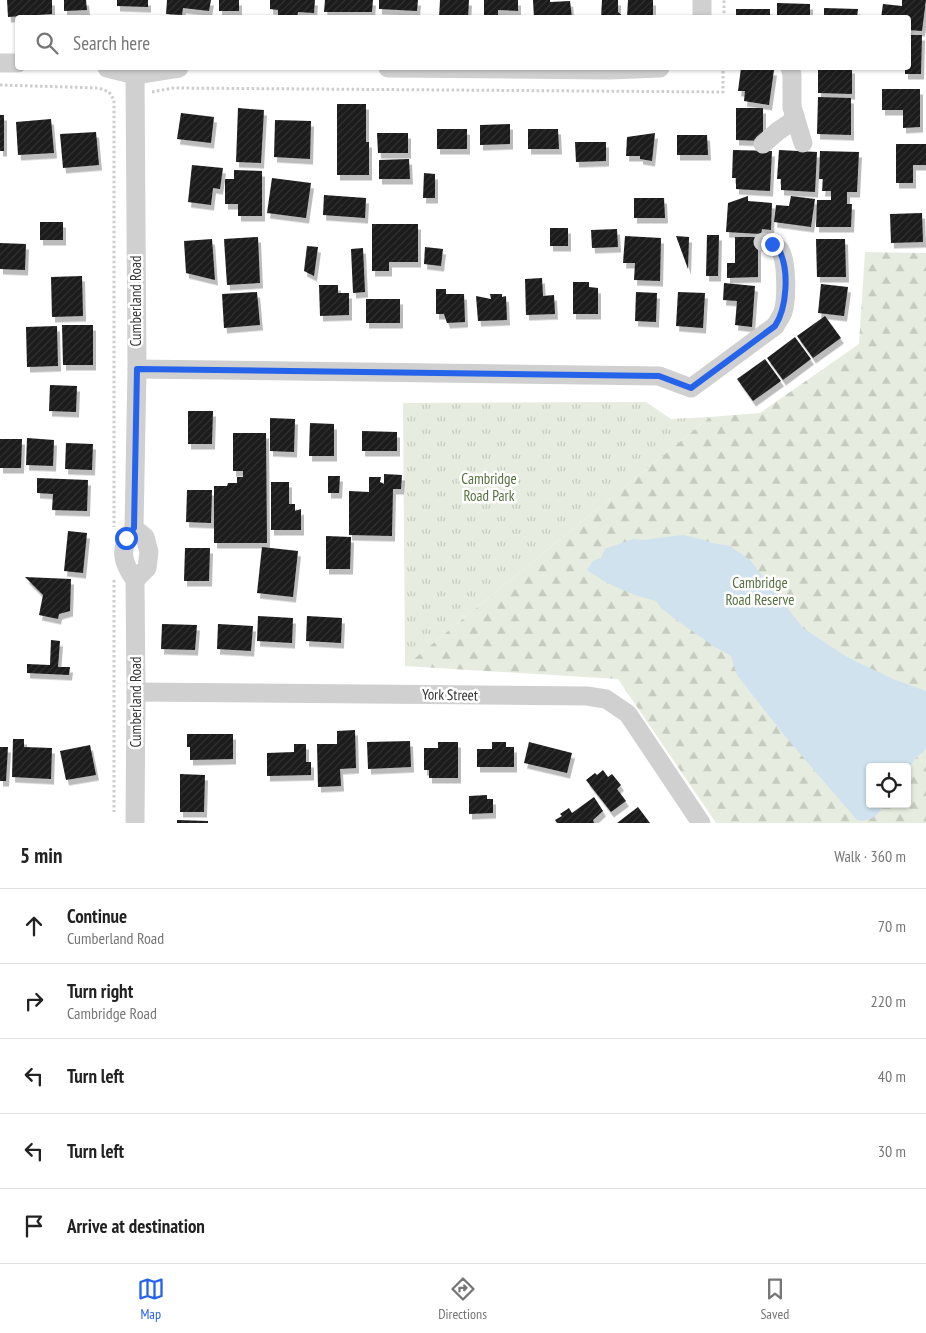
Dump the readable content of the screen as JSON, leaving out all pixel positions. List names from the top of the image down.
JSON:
{
  "streets": {
    "street": ["Cumberland Road", "York Street"]
  },
  "crossings": [
    ["Cumberland Road", "York Street"]
  ],
  "parks": ["Cambridge Road Park", "Cambridge Road Reserve"],
  "page": {
    "search": "Search here",
    "heading": ["5 min", "Walk · 360 m"],
    "list": [
      ["Continue", "Cumberland Road", "70 m"],
      ["Turn right", "Cambridge Road", "220 m"],
      ["Turn left", "40 m"],
      ["Turn left", "30 m"],
      "Arrive at destination"
    ],
    "nav": ["Map", "Directions", "Saved"]
  }
}
